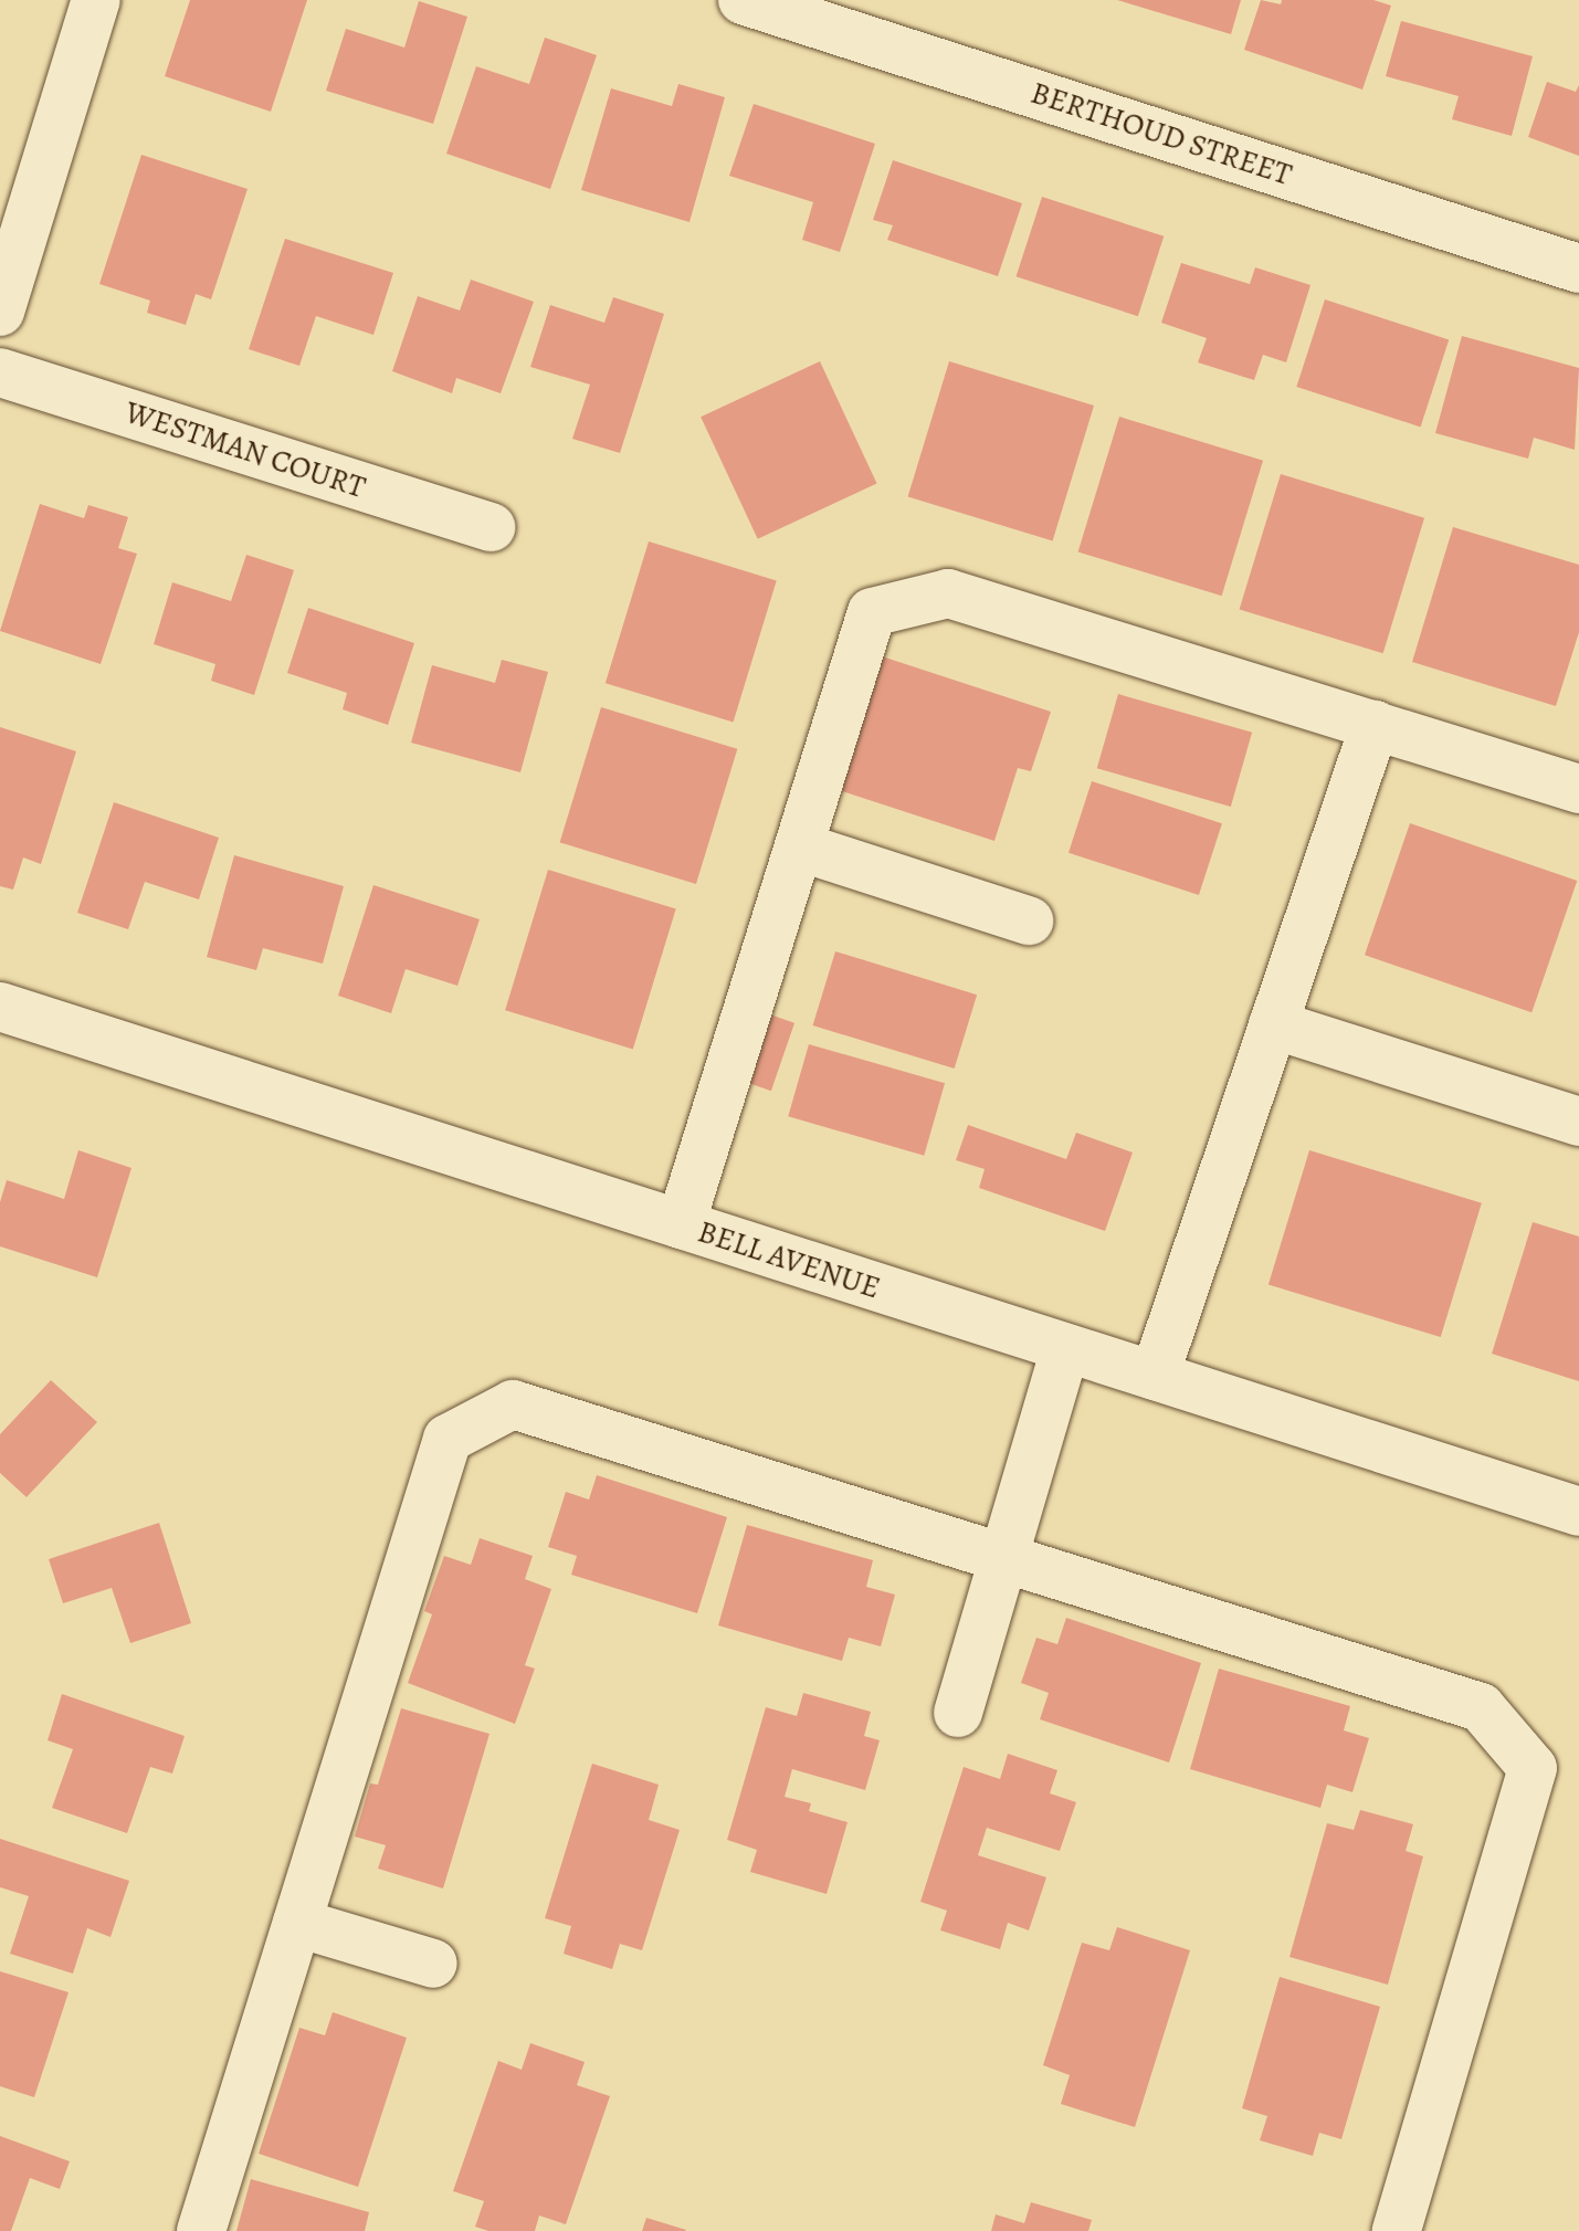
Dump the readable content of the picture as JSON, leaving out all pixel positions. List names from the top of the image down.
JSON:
{
  "streets": {
    "street": ["BERTHOUD STREET", "WESTMAN COURT", "BELL AVENUE"]
  }
}
